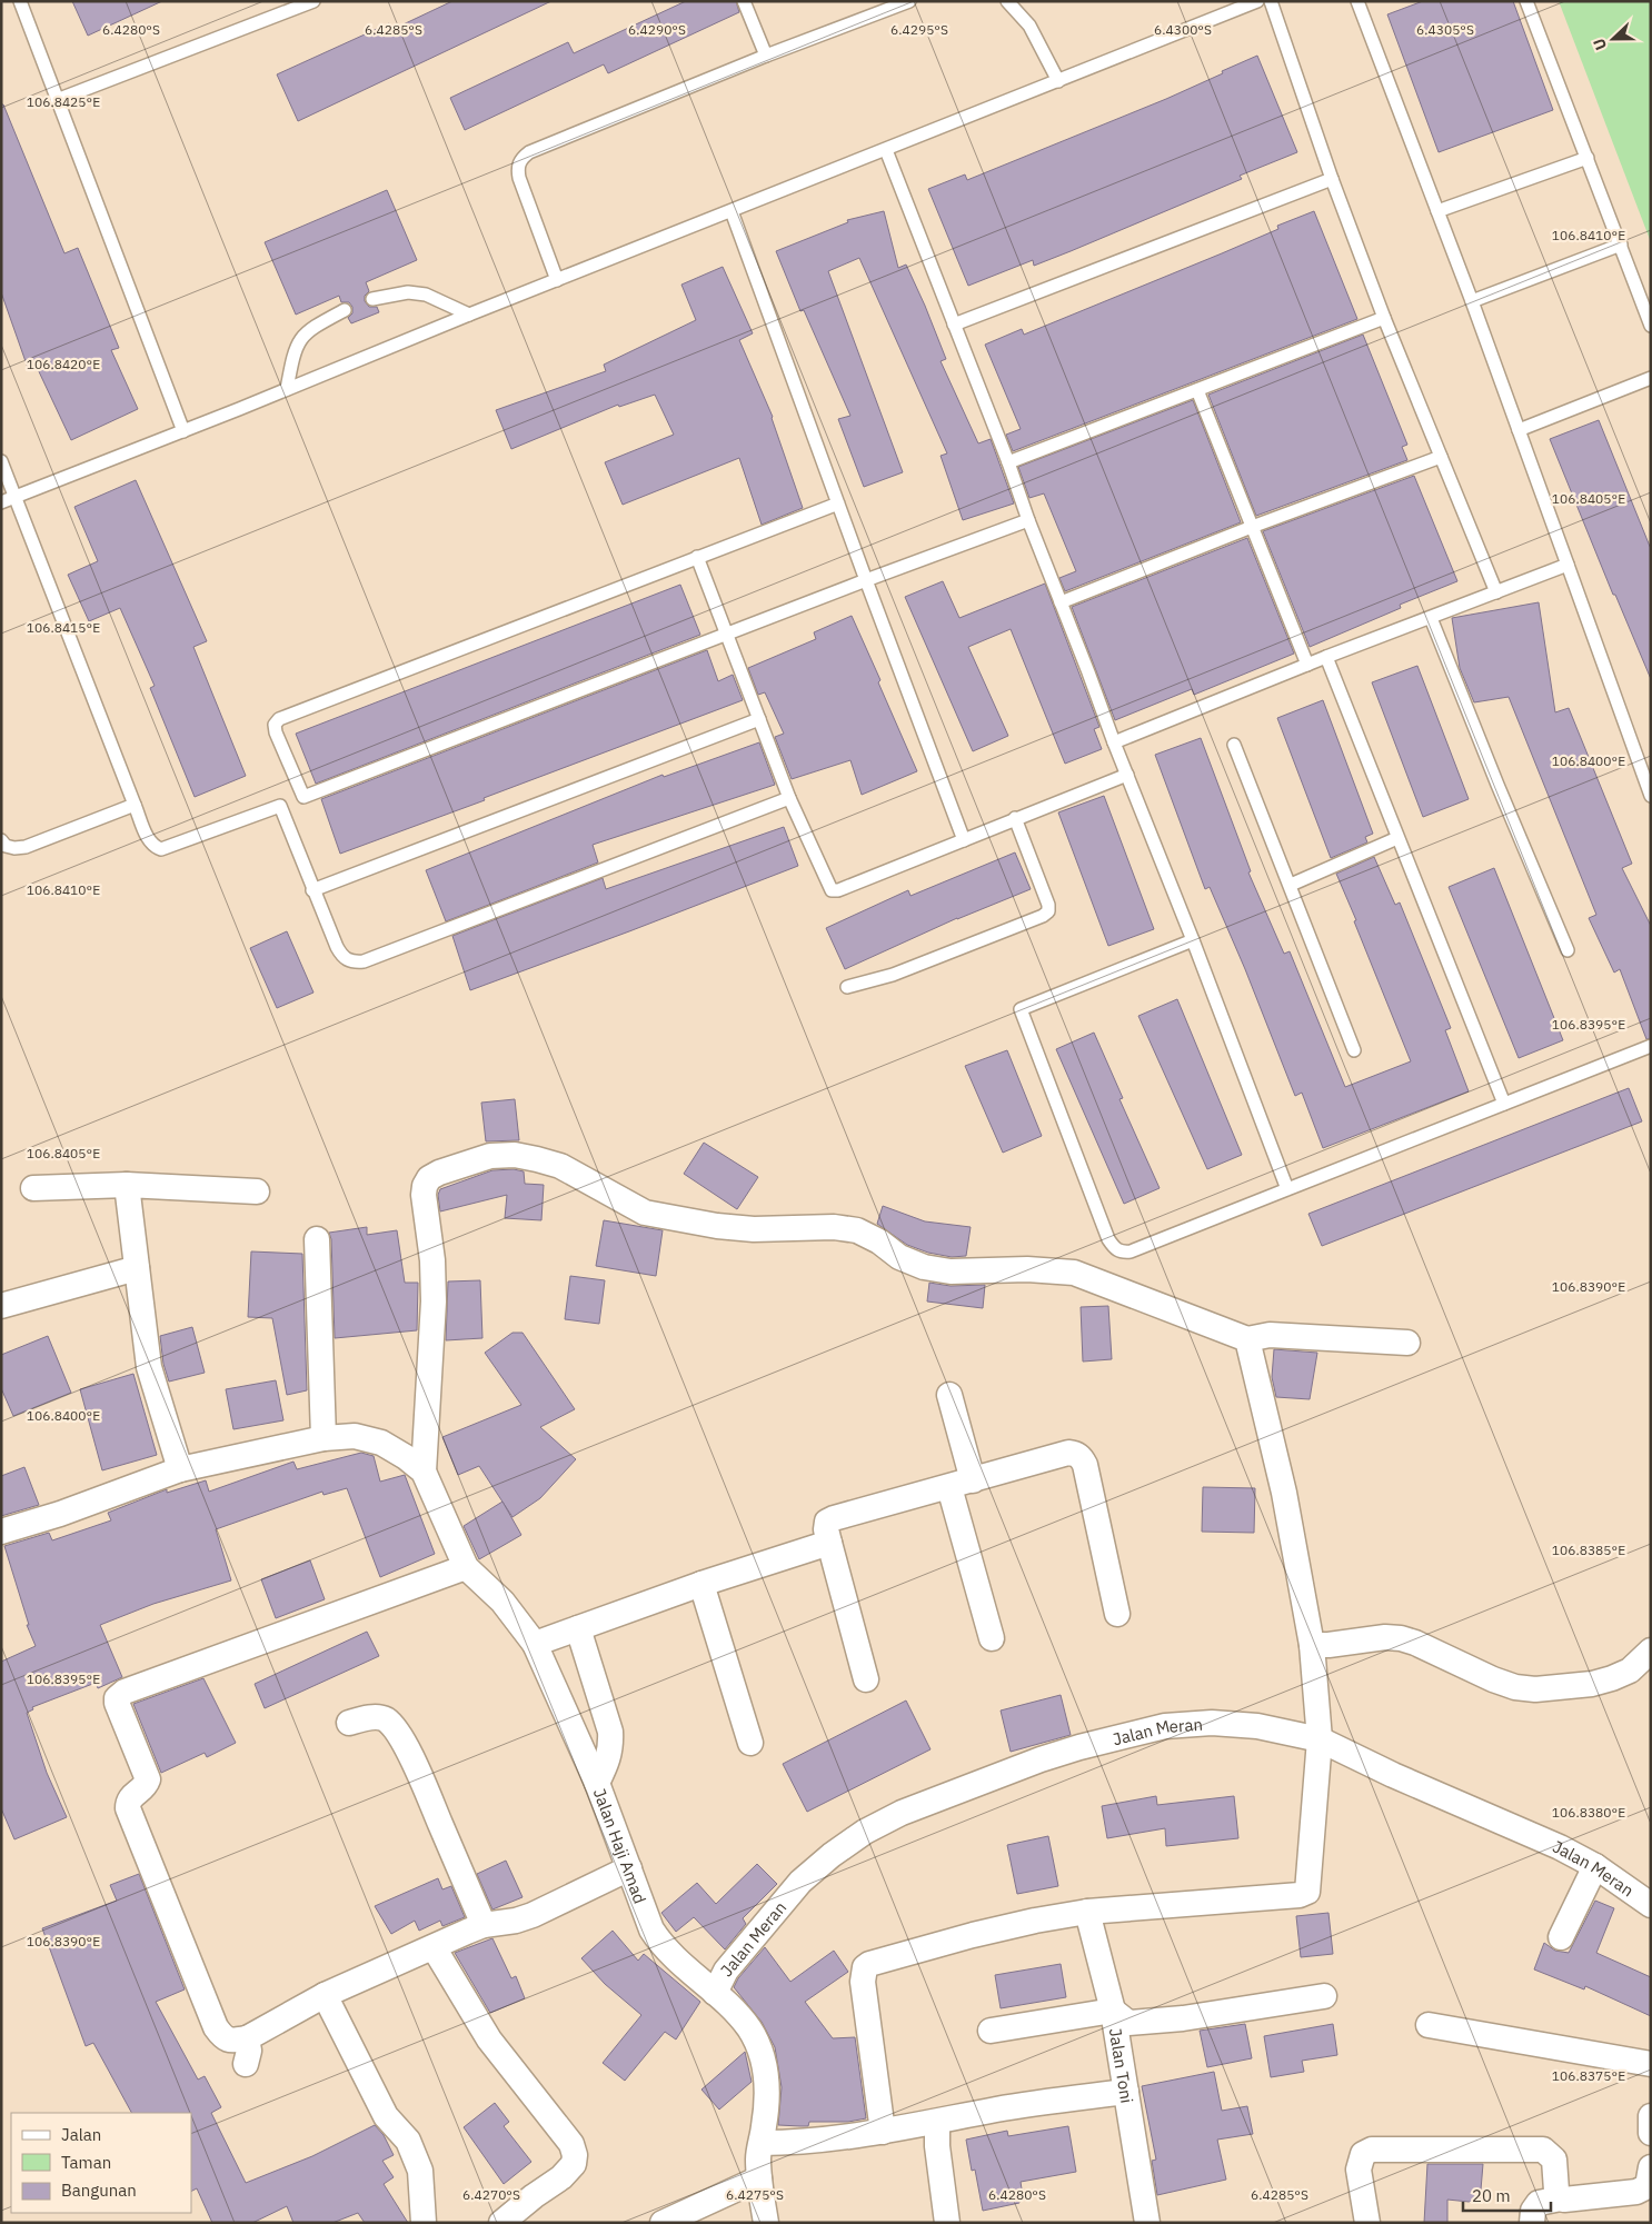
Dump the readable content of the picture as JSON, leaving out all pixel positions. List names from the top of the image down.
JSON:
{
  "streets": {
    "street": ["Jalan Meran", "Jalan Haji Amad", "Jalan Toni"]
  },
  "crossings": [
    ["Jalan Meran", "Jalan Haji Amad"]
  ],
  "legend": ["Jalan", "Taman", "Bangunan"],
  "scale_bar": "20 m",
  "north": "left",
  "coordinates": [
    "6.4280°S",
    "6.4285°S",
    "6.4290°S",
    "6.4295°S",
    "6.4300°S",
    "6.4305°S",
    "106.8425°E",
    "106.8410°E",
    "106.8420°E",
    "106.8405°E",
    "106.8415°E",
    "106.8400°E",
    "106.8395°E",
    "106.8390°E",
    "106.8385°E",
    "106.8380°E",
    "106.8375°E",
    "6.4270°S",
    "6.4275°S"
  ]
}
